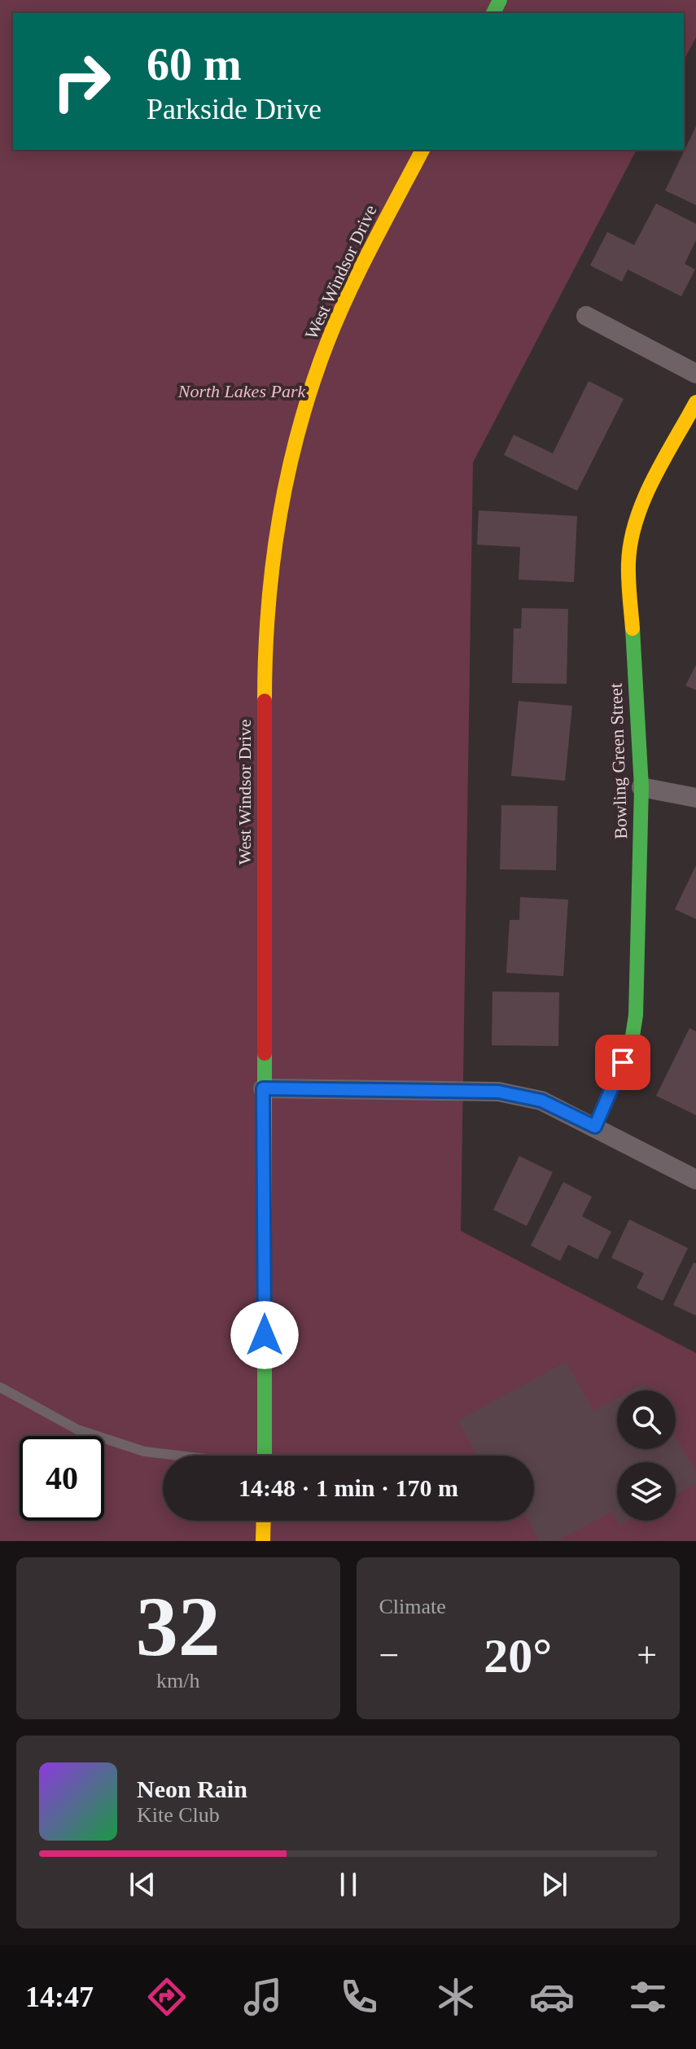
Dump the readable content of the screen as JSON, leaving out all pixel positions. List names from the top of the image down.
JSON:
{
  "streets": {
    "street": ["West Windsor Drive", "Bowling Green Street"]
  },
  "parks": ["North Lakes Park"],
  "page": {
    "turn": ["60 m", "Parkside Drive"],
    "limit": "40",
    "trip": "14:48 · 1 min · 170 m",
    "tile": [
      ["32", "km/h"],
      "Climate"
    ],
    "heat": ["−", "20°", "+"],
    "song": ["Neon Rain", "Kite Club"],
    "tabs": "14:47"
  }
}
